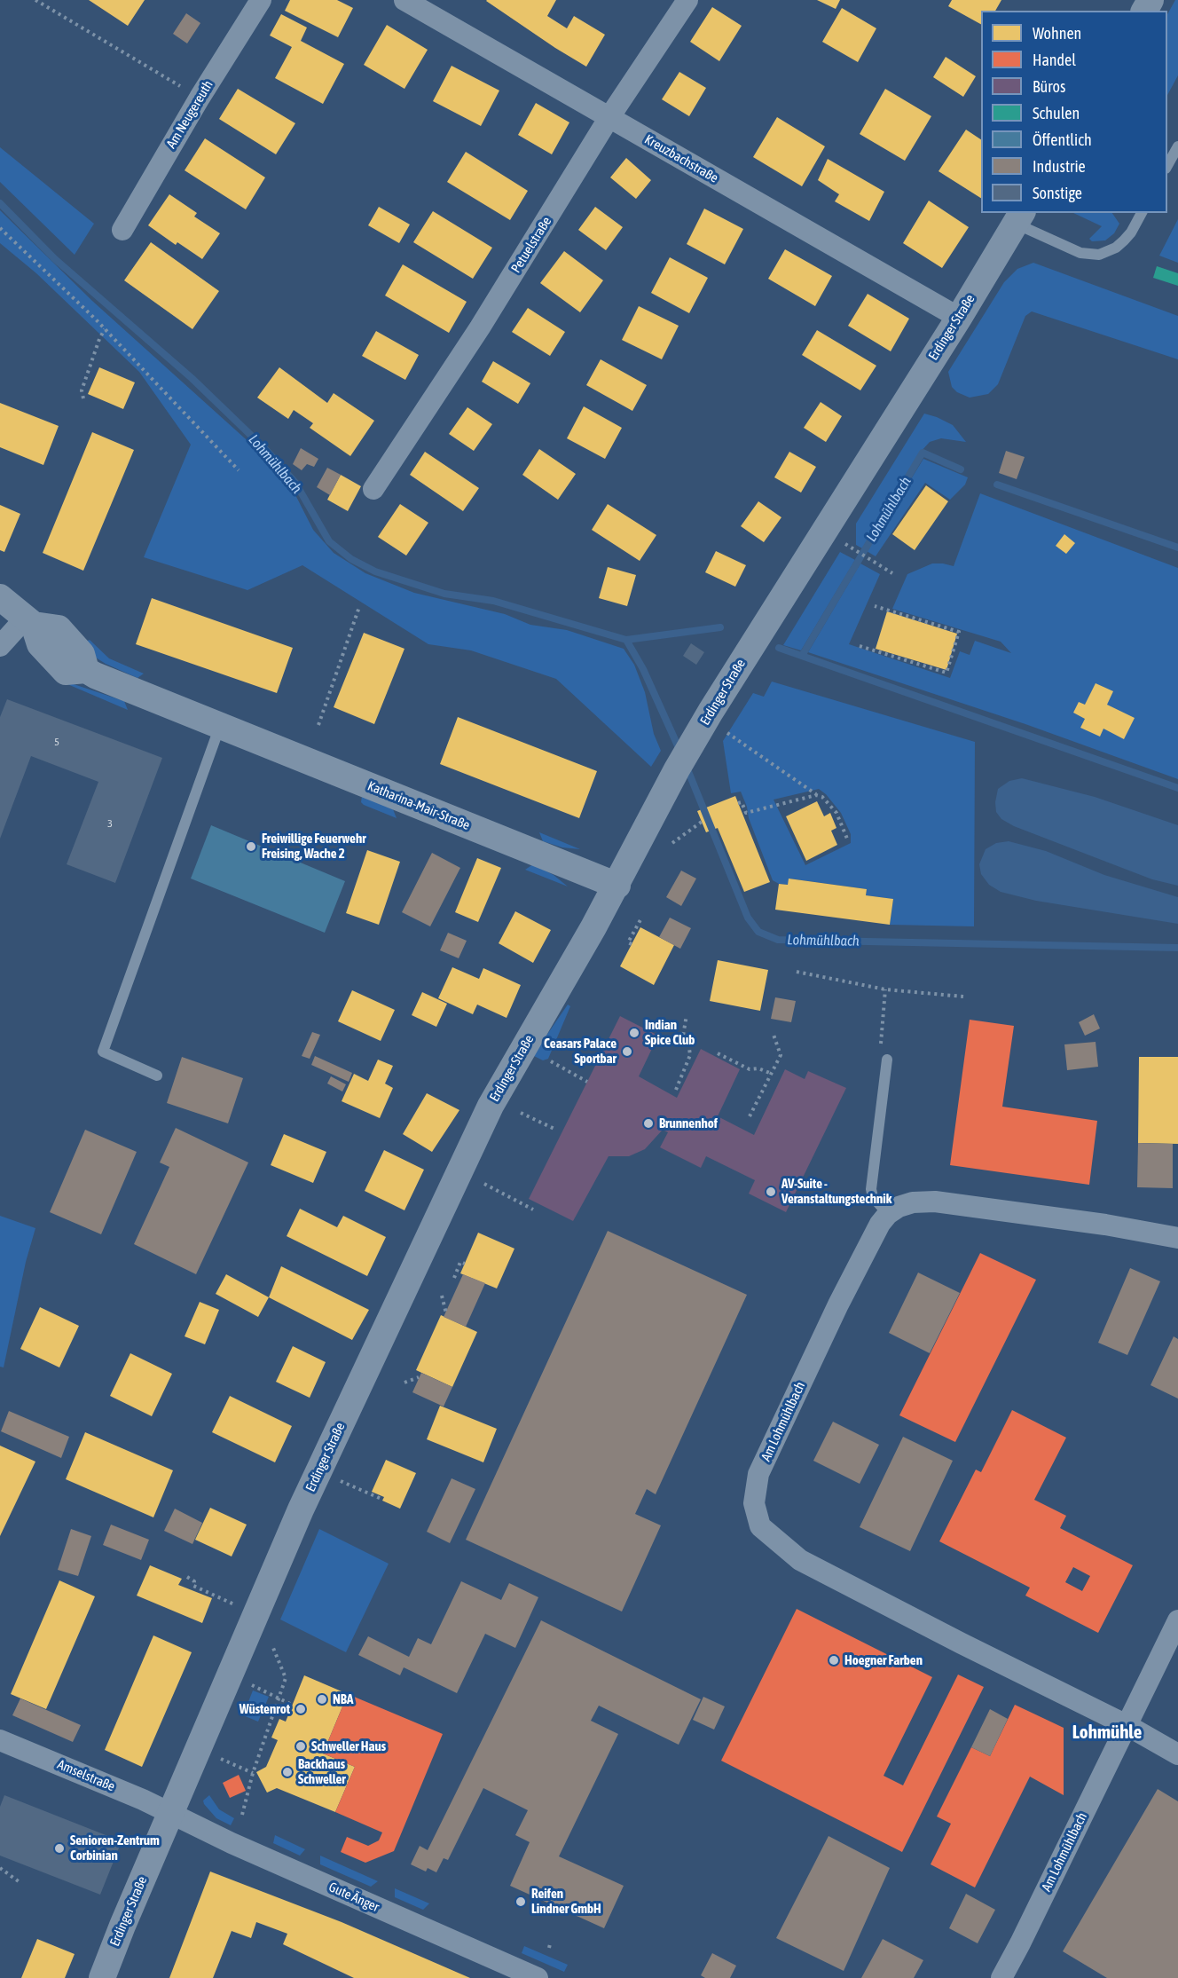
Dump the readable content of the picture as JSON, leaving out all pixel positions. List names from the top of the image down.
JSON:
{
  "streets": {
    "street": [
      "Am Neugereuth",
      "Kreuzbachstraße",
      "Petuelstraße",
      "Erdinger Straße",
      "Katharina-Mair-Straße",
      "Am Lohmühlbach",
      "Amselstraße",
      "Gute Änger"
    ]
  },
  "crossings": [
    ["Kreuzbachstraße", "Petuelstraße"],
    ["Kreuzbachstraße", "Erdinger Straße"],
    ["Erdinger Straße", "Katharina-Mair-Straße"],
    ["Erdinger Straße", "Amselstraße"],
    ["Erdinger Straße", "Gute Änger"],
    ["Amselstraße", "Gute Änger"]
  ],
  "districts": ["Lohmühle"],
  "water": ["Lohmühlbach"],
  "places": [
    "Freiwillige Feuerwehr Freising, Wache 2",
    "Indian Spice Club",
    "Ceasars Palace Sportbar",
    "Brunnenhof",
    "AV-Suite - Veranstaltungstechnik",
    "Hoegner Farben",
    "NBA",
    "Wüstenrot",
    "Schweller Haus",
    "Backhaus Schweller",
    "Senioren-Zentrum Corbinian",
    "Reifen Lindner GmbH"
  ],
  "house_numbers": ["5", "3"],
  "legend": [
    "Wohnen",
    "Handel",
    "Büros",
    "Schulen",
    "Öffentlich",
    "Industrie",
    "Sonstige"
  ]
}
